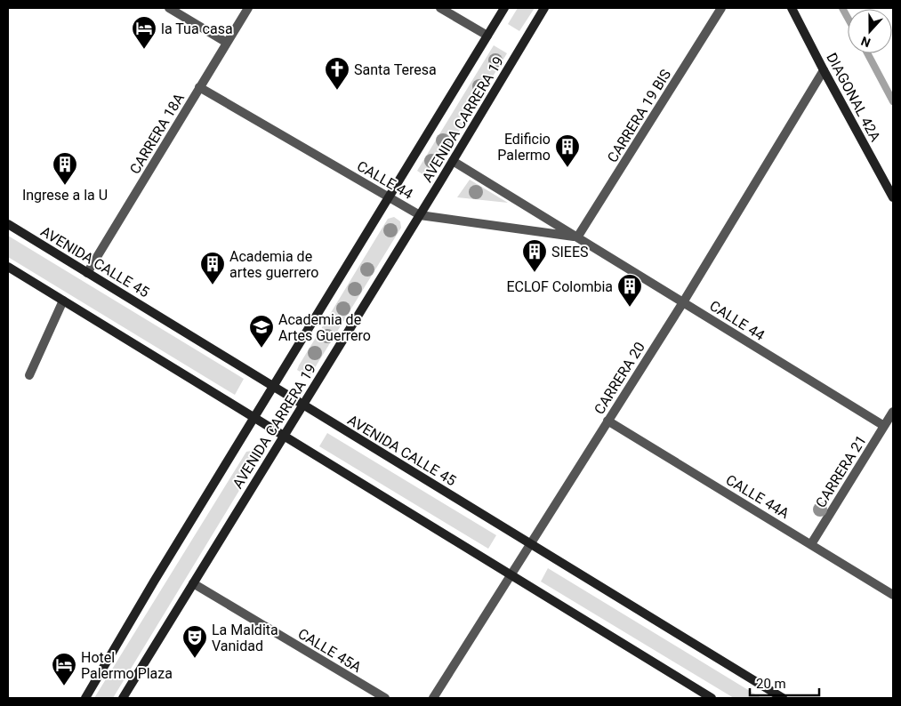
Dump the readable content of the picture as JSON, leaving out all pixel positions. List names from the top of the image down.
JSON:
{
  "streets": {
    "main road": ["DIAGONAL 42A", "AVENIDA CARRERA 19", "AVENIDA CALLE 45"],
    "street": [
      "CARRERA 19 BIS",
      "CARRERA 18A",
      "CALLE 44",
      "CARRERA 20",
      "CARRERA 21",
      "CALLE 44A",
      "CALLE 45A"
    ]
  },
  "crossings": [
    ["DIAGONAL 42A", "CARRERA 20"],
    ["CARRERA 19 BIS", "CALLE 44"],
    ["AVENIDA CARRERA 19", "CALLE 44"],
    ["AVENIDA CARRERA 19", "AVENIDA CALLE 45"],
    ["AVENIDA CARRERA 19", "CALLE 45A"],
    ["CARRERA 18A", "CALLE 44"],
    ["CARRERA 18A", "AVENIDA CALLE 45"],
    ["CALLE 44", "CARRERA 20"],
    ["CALLE 44", "CARRERA 21"],
    ["AVENIDA CALLE 45", "CARRERA 20"],
    ["CARRERA 20", "CALLE 44A"],
    ["CARRERA 21", "CALLE 44A"]
  ],
  "places": {
    "hotel": ["la Tua casa", "Hotel Palermo Plaza"],
    "church": ["Santa Teresa"],
    "building": [
      "Edificio Palermo",
      "Ingrese a la U",
      "SIEES",
      "Academia de artes guerrero",
      "ECLOF Colombia"
    ],
    "school or university": ["Academia de Artes Guerrero"],
    "theatre": ["La Maldita Vanidad"]
  },
  "scale_bar": "20 m",
  "north": "bottom"
}
